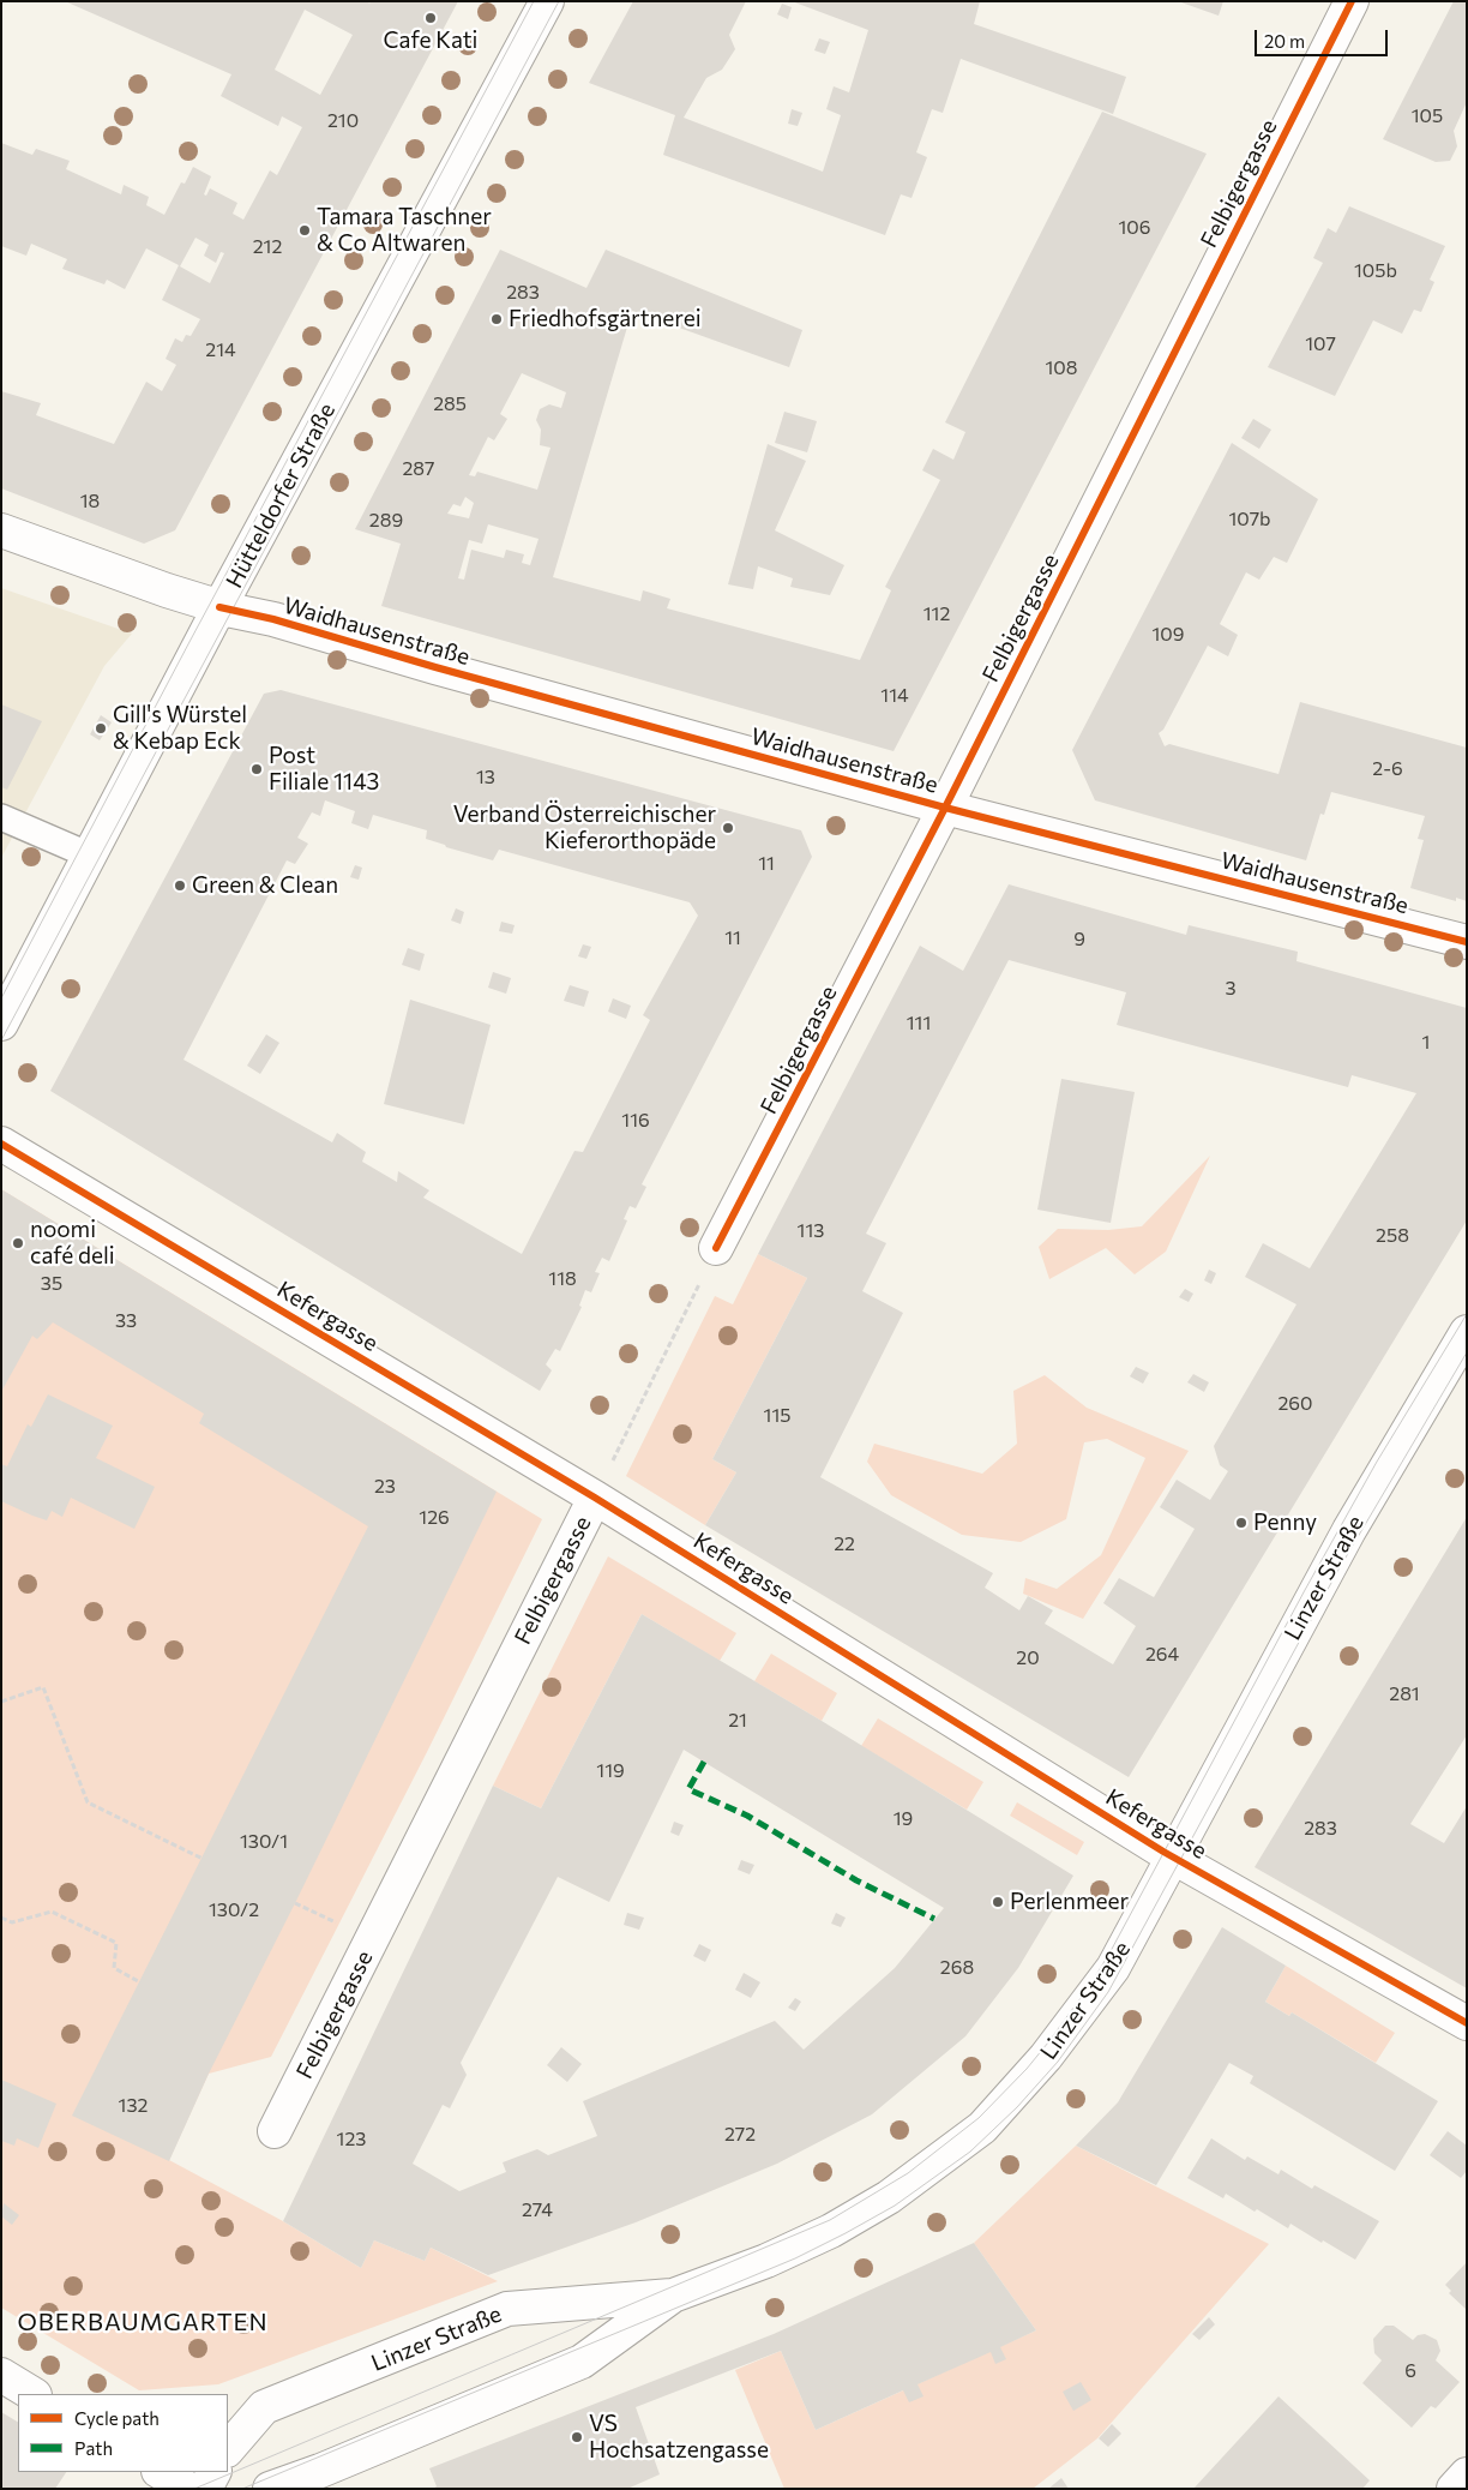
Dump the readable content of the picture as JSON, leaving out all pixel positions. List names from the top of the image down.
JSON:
{
  "streets": {
    "street": [
      "Felbigergasse",
      "Hütteldorfer Straße",
      "Waidhausenstraße",
      "Kefergasse",
      "Linzer Straße"
    ]
  },
  "crossings": [
    ["Felbigergasse", "Waidhausenstraße"],
    ["Felbigergasse", "Kefergasse"],
    ["Hütteldorfer Straße", "Waidhausenstraße"],
    ["Kefergasse", "Linzer Straße"]
  ],
  "districts": ["OBERBAUMGARTEN"],
  "places": [
    "Cafe Kati",
    "Tamara Taschner & Co Altwaren",
    "Friedhofsgärtnerei",
    "Gill's Würstel & Kebap Eck",
    "Post Filiale 1143",
    "Verband Österreichischer Kieferorthopäde",
    "Green & Clean",
    "noomi café deli",
    "Penny",
    "Perlenmeer",
    "VS Hochsatzengasse"
  ],
  "house_numbers": [
    "105",
    "210",
    "106",
    "212",
    "105b",
    "283",
    "107",
    "214",
    "108",
    "285",
    "287",
    "18",
    "107b",
    "289",
    "112",
    "109",
    "114",
    "2-6",
    "13",
    "11",
    "11",
    "9",
    "3",
    "111",
    "1",
    "116",
    "113",
    "258",
    "118",
    "35",
    "33",
    "260",
    "115",
    "23",
    "126",
    "22",
    "264",
    "20",
    "281",
    "21",
    "119",
    "19",
    "283",
    "130/1",
    "130/2",
    "268",
    "132",
    "272",
    "123",
    "274",
    "6"
  ],
  "legend": ["Cycle path", "Path"],
  "scale_bar": "20 m"
}
